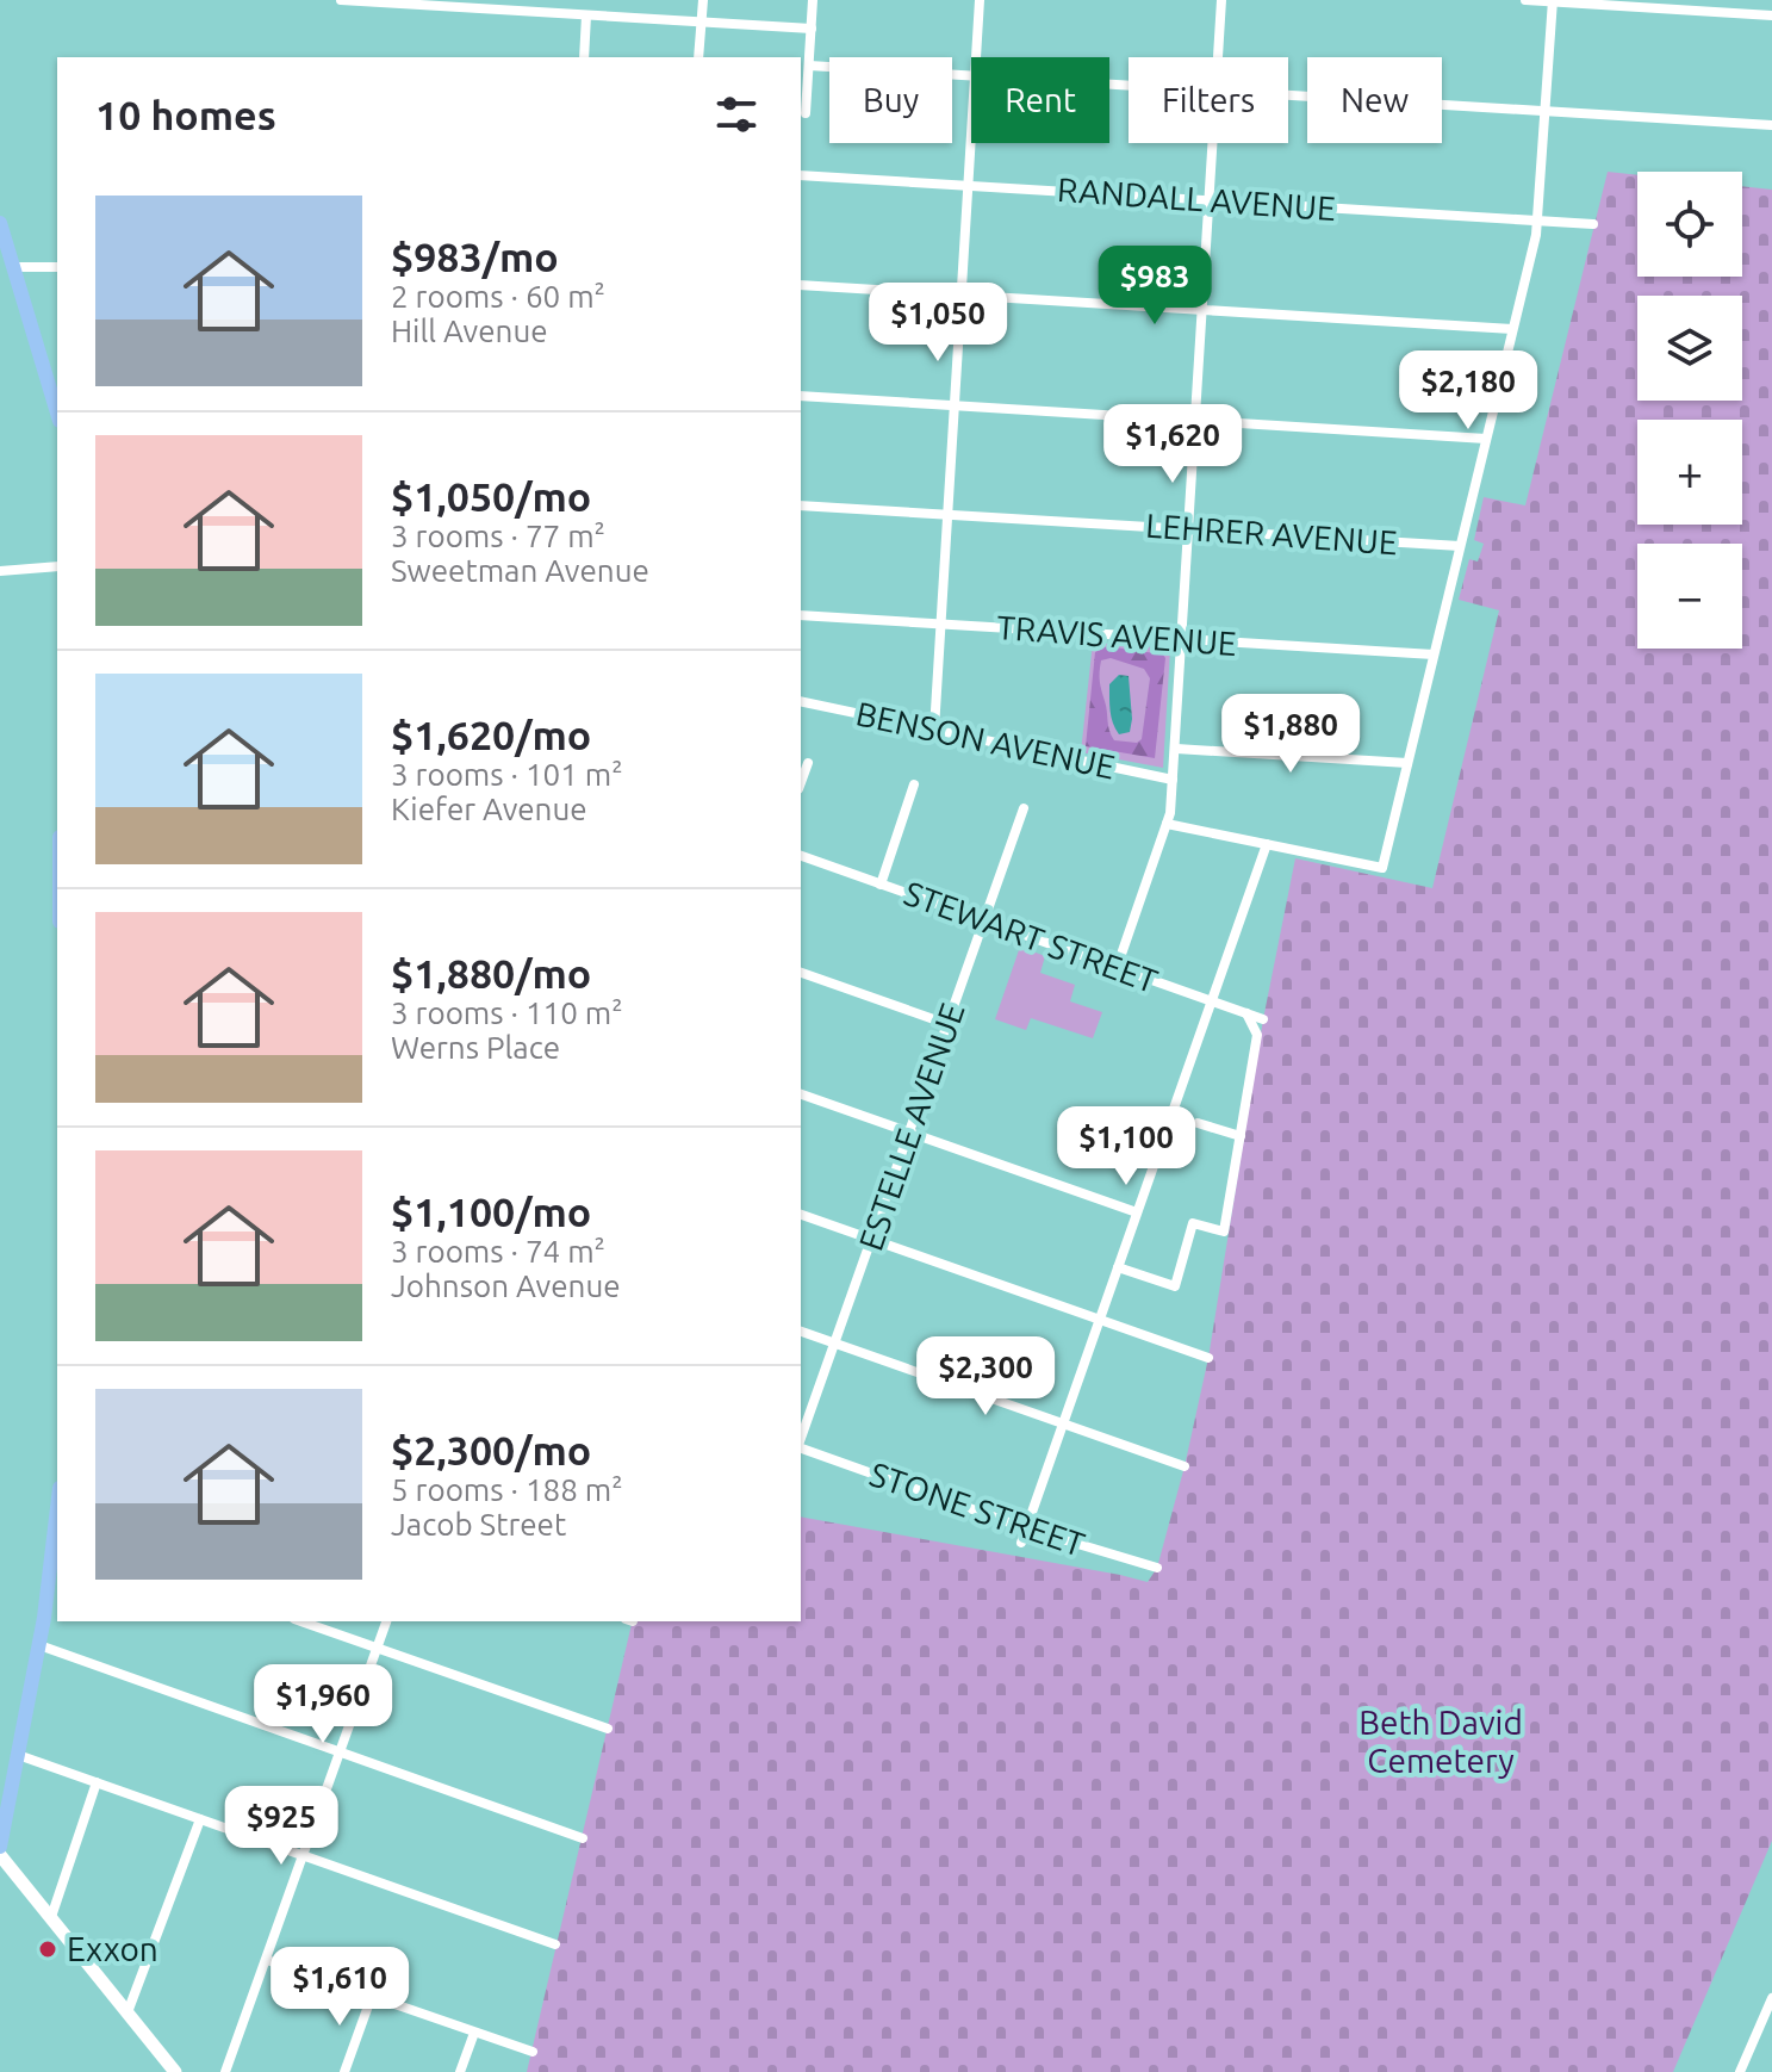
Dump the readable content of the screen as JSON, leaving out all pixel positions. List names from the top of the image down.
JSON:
{
  "streets": {
    "street": [
      "RANDALL AVENUE",
      "LEHRER AVENUE",
      "TRAVIS AVENUE",
      "BENSON AVENUE",
      "STEWART STREET",
      "ESTELLE AVENUE",
      "STONE STREET"
    ]
  },
  "crossings": [
    ["STEWART STREET", "ESTELLE AVENUE"]
  ],
  "parks": ["Beth David Cemetery"],
  "places": ["Exxon"],
  "page": {
    "chip": [
      "Buy",
      "Rent",
      "Filters",
      "New"
    ],
    "heading": "10 homes",
    "map_buttons": ["+", "−"],
    "list": [
      {
        "name": "$983/mo",
        "note": "2 rooms · 60 m² · Hill Avenue"
      },
      {
        "name": "$1,050/mo",
        "note": "3 rooms · 77 m² · Sweetman Avenue"
      },
      {
        "name": "$1,620/mo",
        "note": "3 rooms · 101 m² · Kiefer Avenue"
      },
      {
        "name": "$1,880/mo",
        "note": "3 rooms · 110 m² · Werns Place"
      },
      {
        "name": "$1,100/mo",
        "note": "3 rooms · 74 m² · Johnson Avenue"
      },
      {
        "name": "$2,300/mo",
        "note": "5 rooms · 188 m² · Jacob Street"
      }
    ],
    "price": [
      "$983",
      "$1,050",
      "$2,180",
      "$1,620",
      "$1,880",
      "$1,100",
      "$2,300",
      "$1,960",
      "$925",
      "$1,610"
    ]
  }
}
